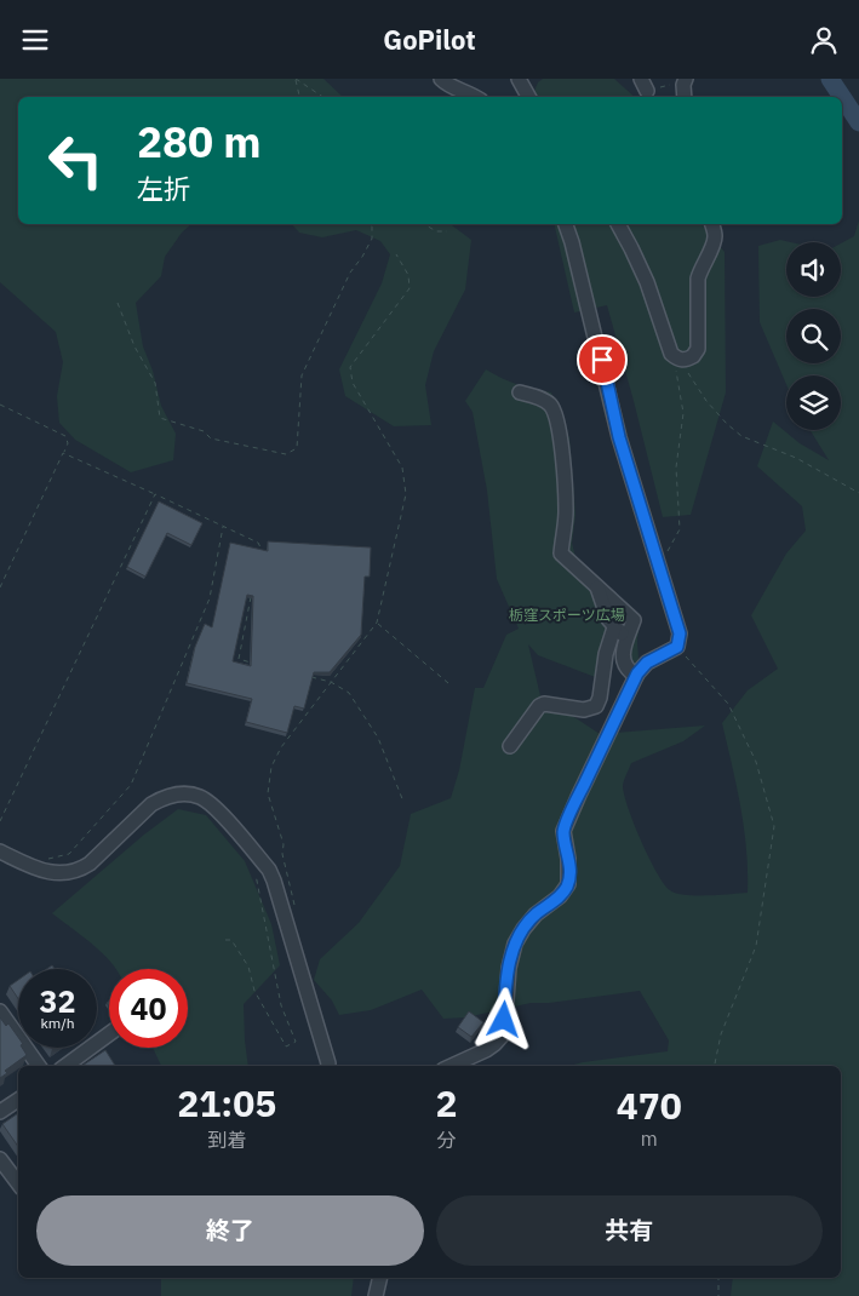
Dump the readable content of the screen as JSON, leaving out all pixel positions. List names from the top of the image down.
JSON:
{
  "parks": ["栃窪スポーツ広場"],
  "page": {
    "header": "GoPilot",
    "turn": ["280 m", "左折"],
    "speed": "32 km/h",
    "limit": "40",
    "eta": [
      "21:05",
      "到着",
      "2",
      "分",
      "470",
      "m"
    ],
    "buttons": ["終了", "共有"]
  }
}
